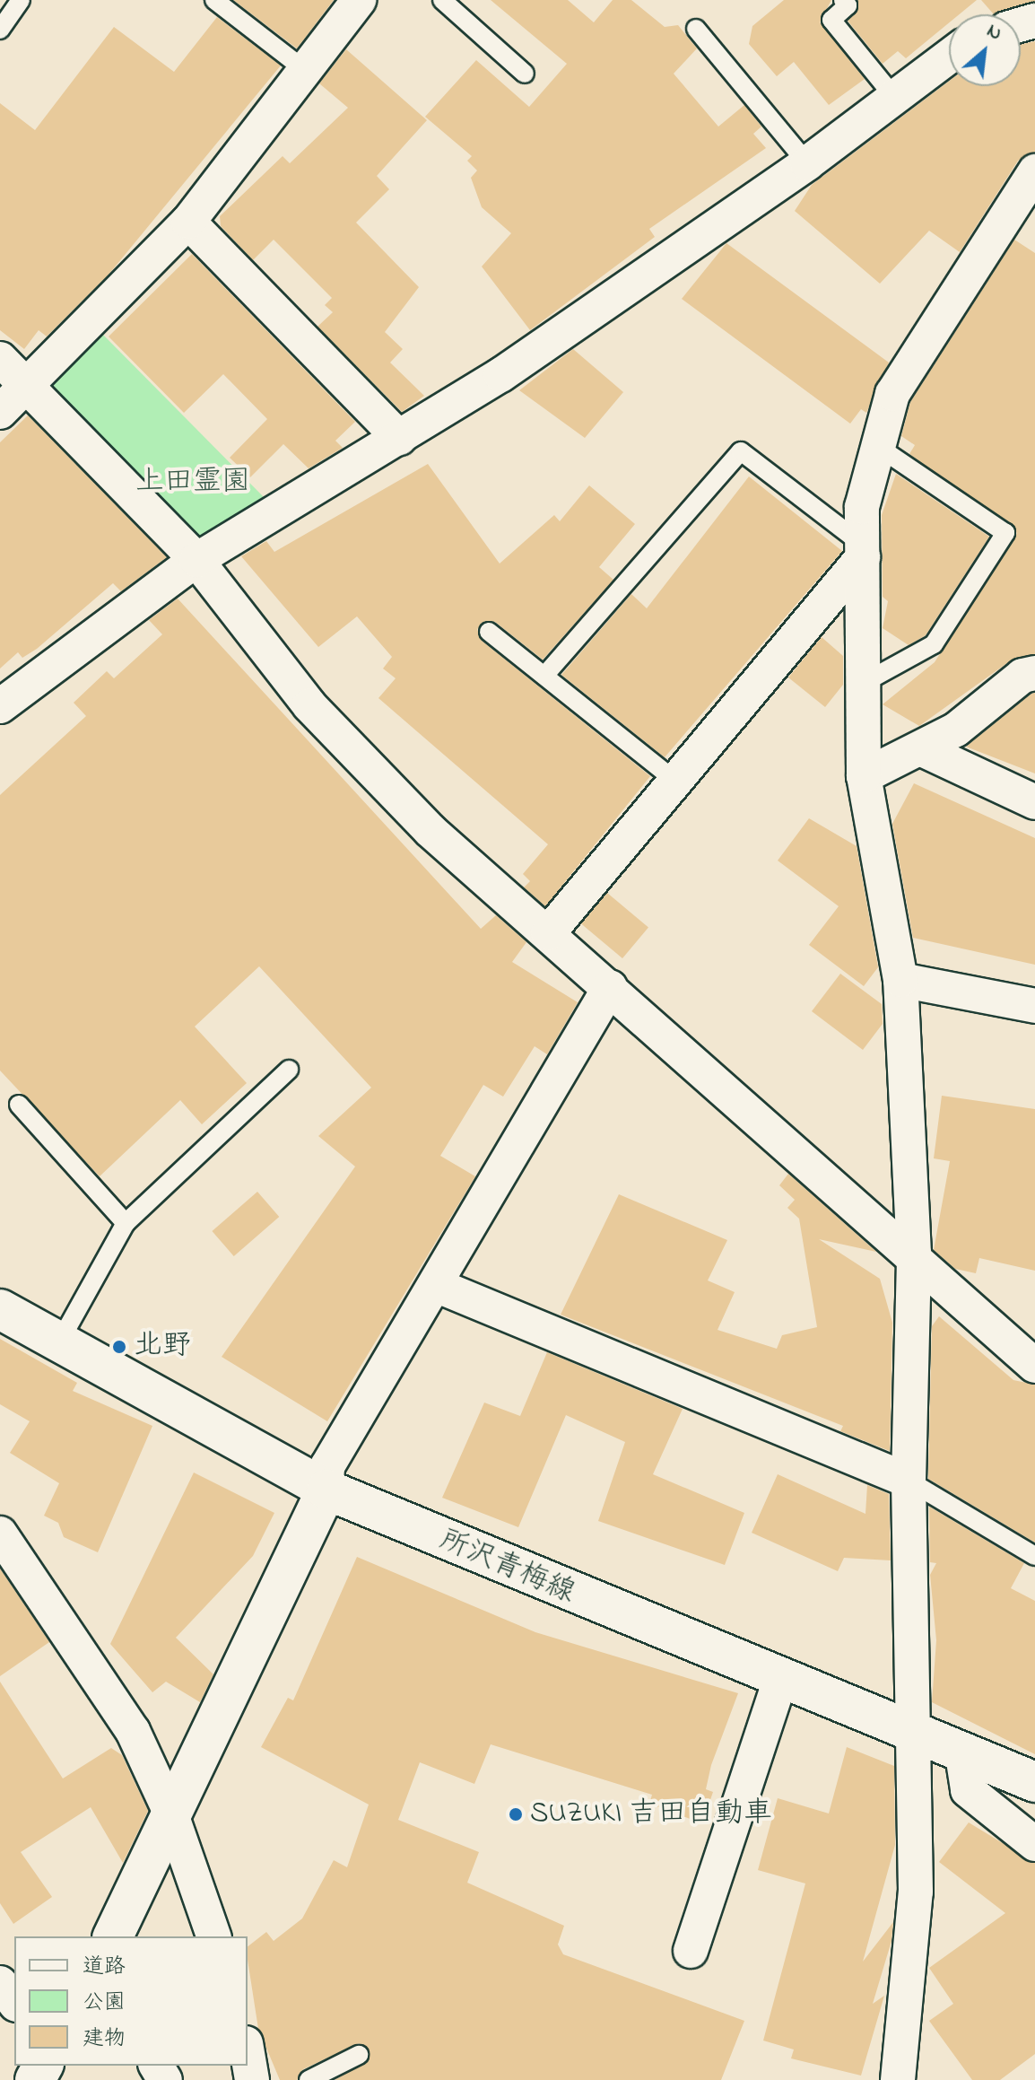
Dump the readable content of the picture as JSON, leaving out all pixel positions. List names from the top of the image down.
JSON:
{
  "streets": {
    "main road": ["所沢青梅線"]
  },
  "parks": ["上田霊園"],
  "places": ["北野", "SUZUKI 吉田自動車"],
  "legend": ["道路", "公園", "建物"],
  "north": "top right"
}
